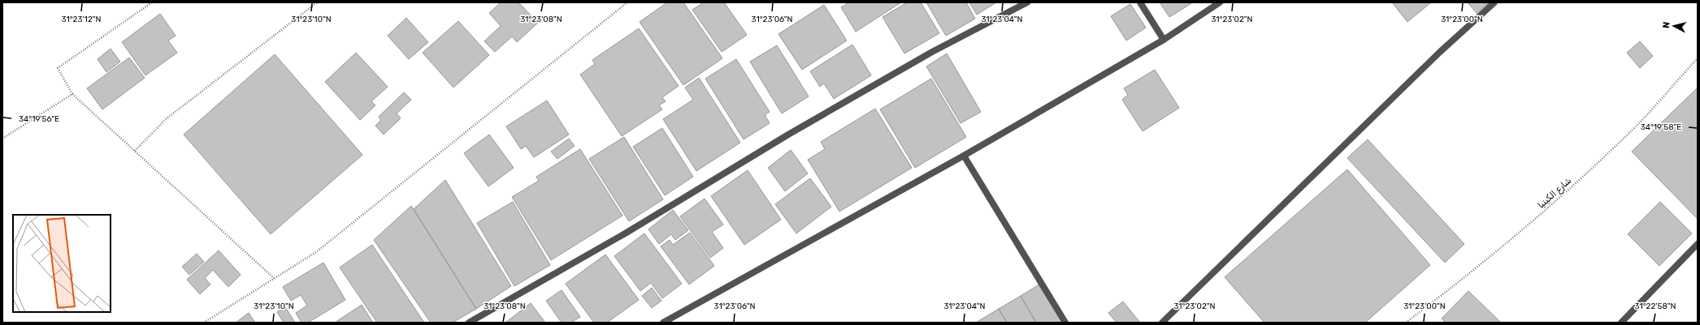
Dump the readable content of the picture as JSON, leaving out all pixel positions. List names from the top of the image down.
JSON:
{
  "streets": {
    "path": ["شارع الكينيا"]
  },
  "north": "left",
  "coordinates": [
    "31°23'12\"N",
    "31°23'10\"N",
    "31°23'08\"N",
    "31°23'06\"N",
    "31°23'04\"N",
    "31°23'02\"N",
    "31°23'00\"N",
    "34°19'56\"E",
    "34°19'58\"E",
    "31°22'58\"N"
  ]
}
